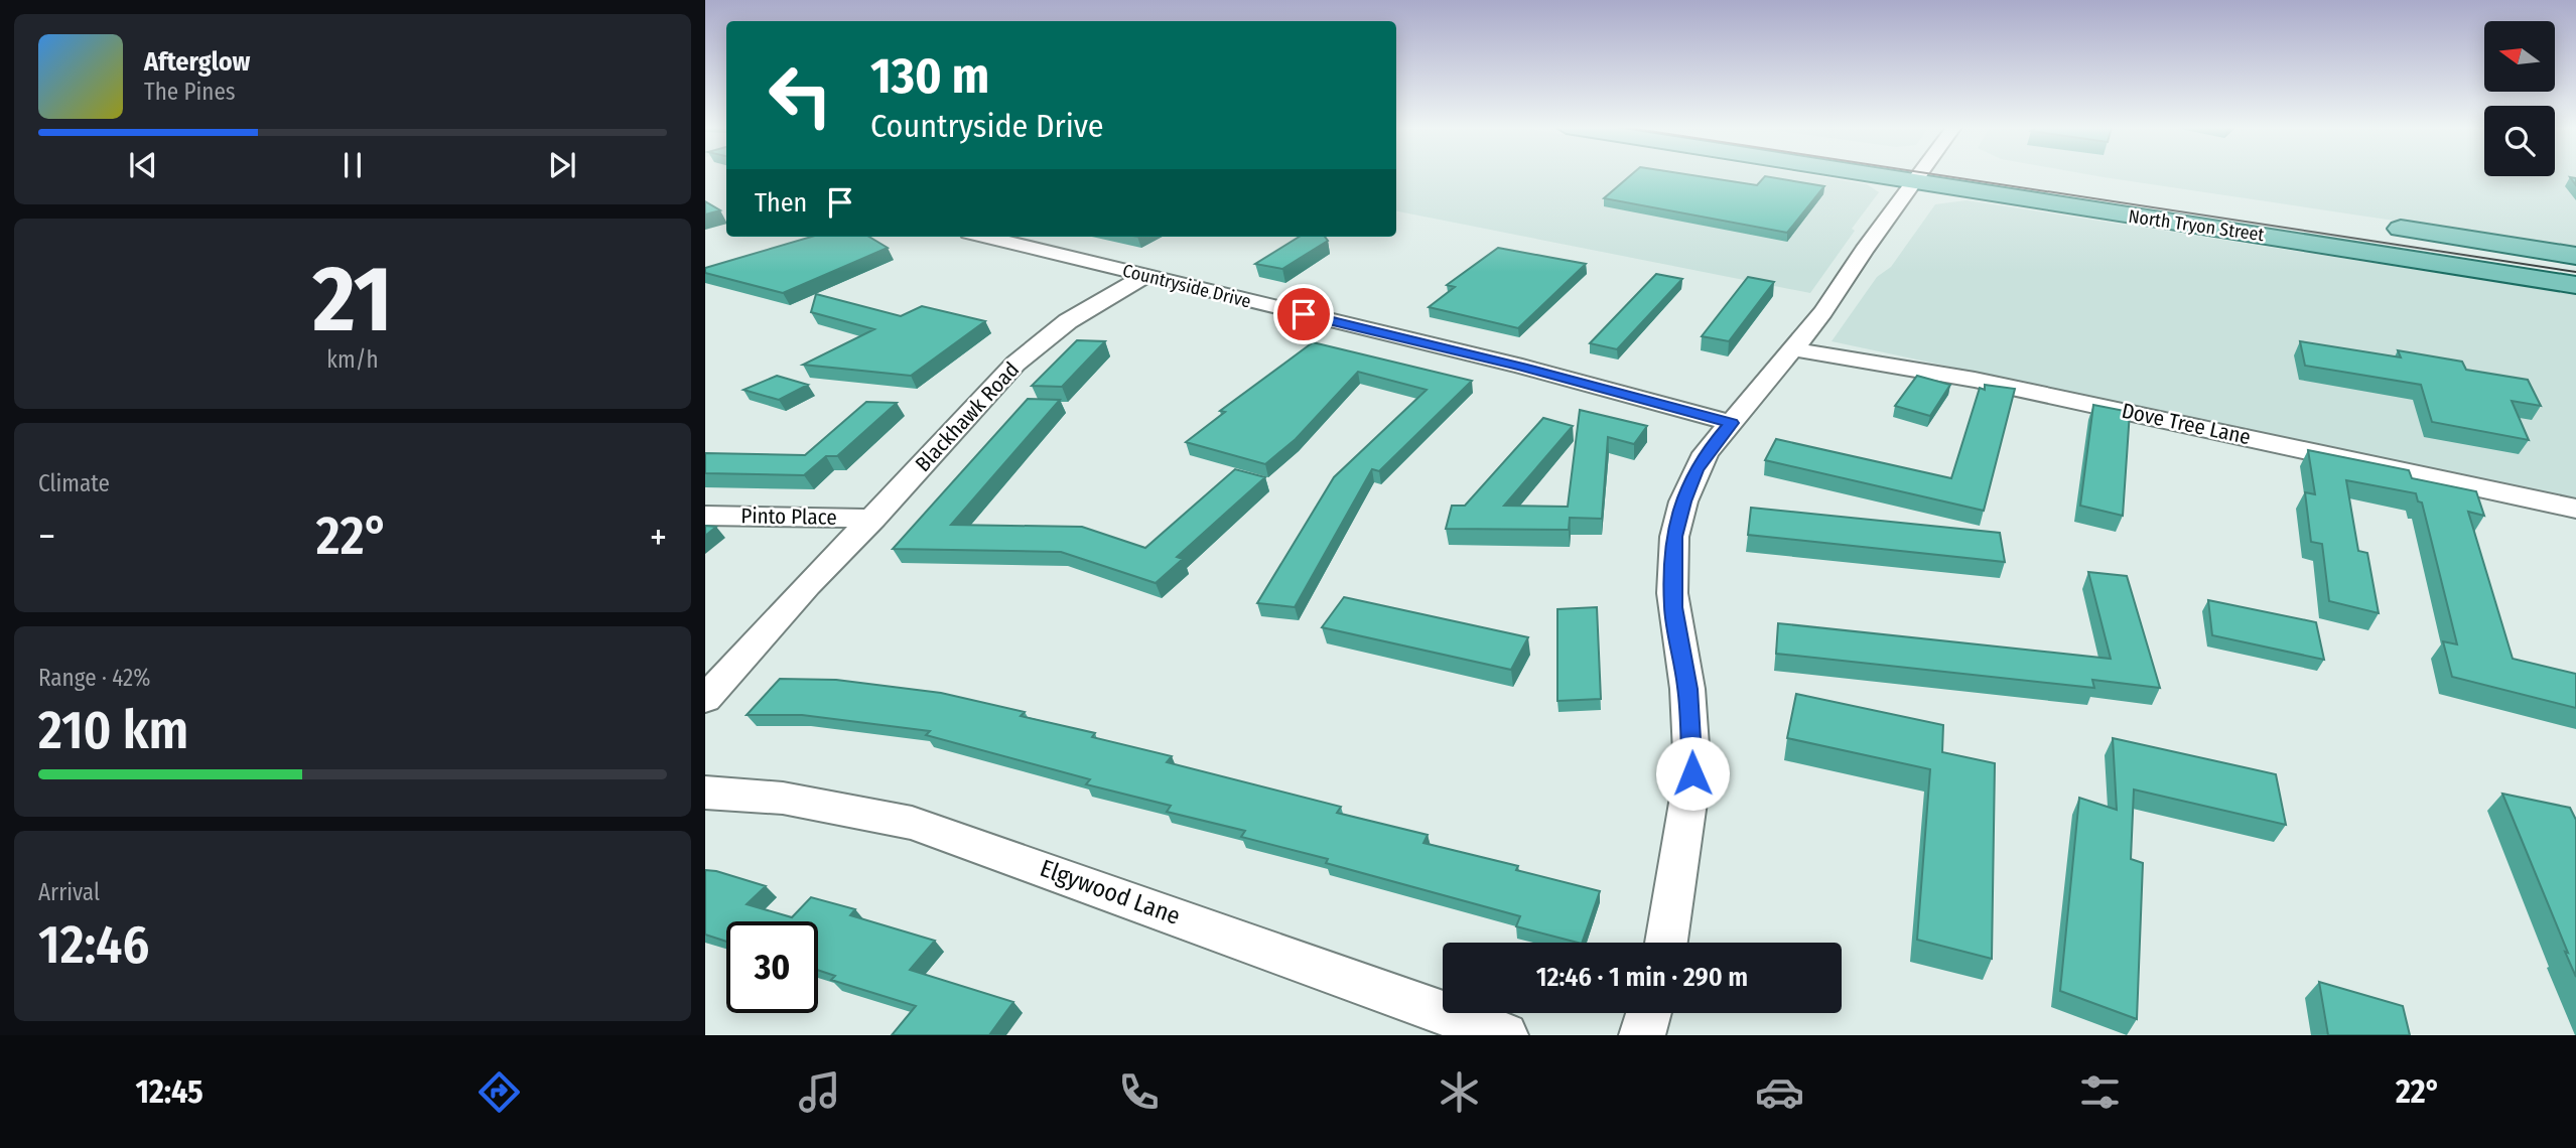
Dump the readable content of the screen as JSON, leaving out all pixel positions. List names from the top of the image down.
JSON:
{
  "streets": {
    "main road": ["North Tryon Street"],
    "street": [
      "Countryside Drive",
      "Blackhawk Road",
      "Dove Tree Lane",
      "Pinto Place",
      "Elgywood Lane"
    ]
  },
  "crossings": [
    ["Countryside Drive", "Blackhawk Road"],
    ["Blackhawk Road", "Pinto Place"]
  ],
  "north": "left",
  "page": {
    "turn": ["130 m", "Countryside Drive"],
    "song": ["Afterglow", "The Pines"],
    "then": "Then",
    "tile": [
      ["21", "km/h"],
      "Climate",
      ["Range · 42%", "210 km"],
      ["Arrival", "12:46"]
    ],
    "heat": ["−", "22°", "+"],
    "limit": "30",
    "trip": "12:46 · 1 min · 290 m",
    "tabs": ["12:45", "22°"]
  }
}
